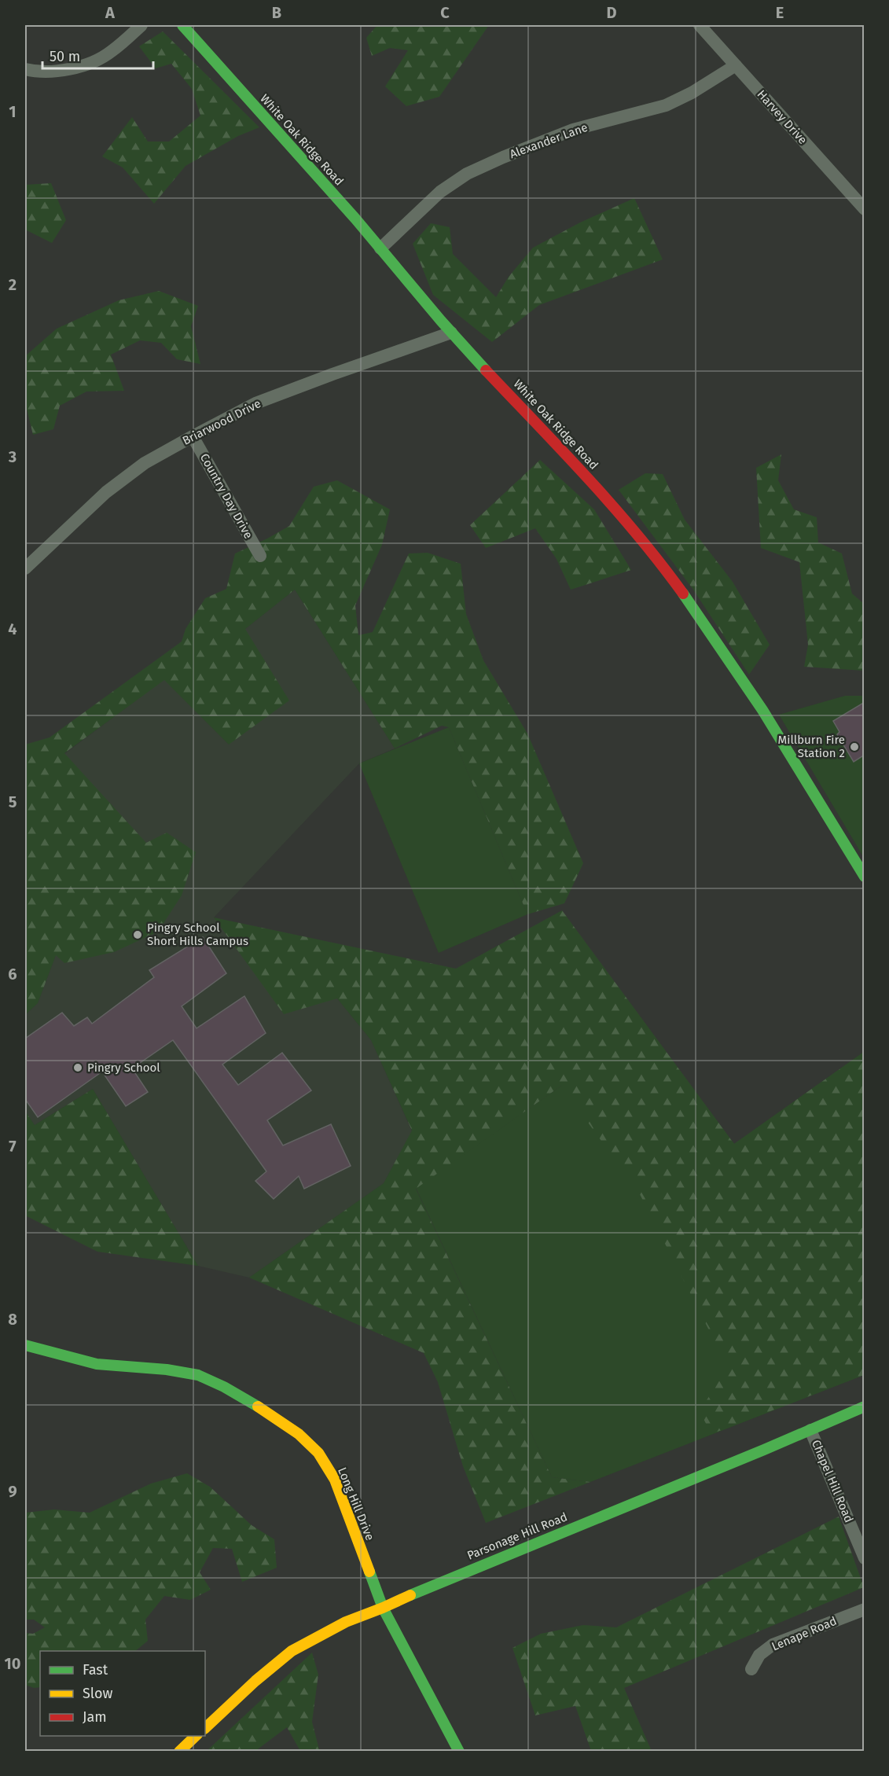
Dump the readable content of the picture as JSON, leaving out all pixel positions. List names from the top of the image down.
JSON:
{
  "streets": {
    "street": [
      "Harvey Drive",
      "White Oak Ridge Road",
      "Alexander Lane",
      "Briarwood Drive",
      "Country Day Drive",
      "Chapel Hill Road",
      "Long Hill Drive",
      "Parsonage Hill Road",
      "Lenape Road"
    ]
  },
  "crossings": [
    ["Harvey Drive", "Alexander Lane"],
    ["White Oak Ridge Road", "Alexander Lane"],
    ["White Oak Ridge Road", "Briarwood Drive"],
    ["Briarwood Drive", "Country Day Drive"],
    ["Chapel Hill Road", "Parsonage Hill Road"],
    ["Long Hill Drive", "Parsonage Hill Road"]
  ],
  "places": ["Millburn Fire Station 2", "Pingry School Short Hills Campus", "Pingry School"],
  "legend": ["Fast", "Slow", "Jam"],
  "scale_bar": "50 m",
  "grid": {
    "columns": [
      "A",
      "B",
      "C",
      "D",
      "E"
    ],
    "rows": [
      "1",
      "2",
      "3",
      "4",
      "5",
      "6",
      "7",
      "8",
      "9",
      "10"
    ]
  }
}
